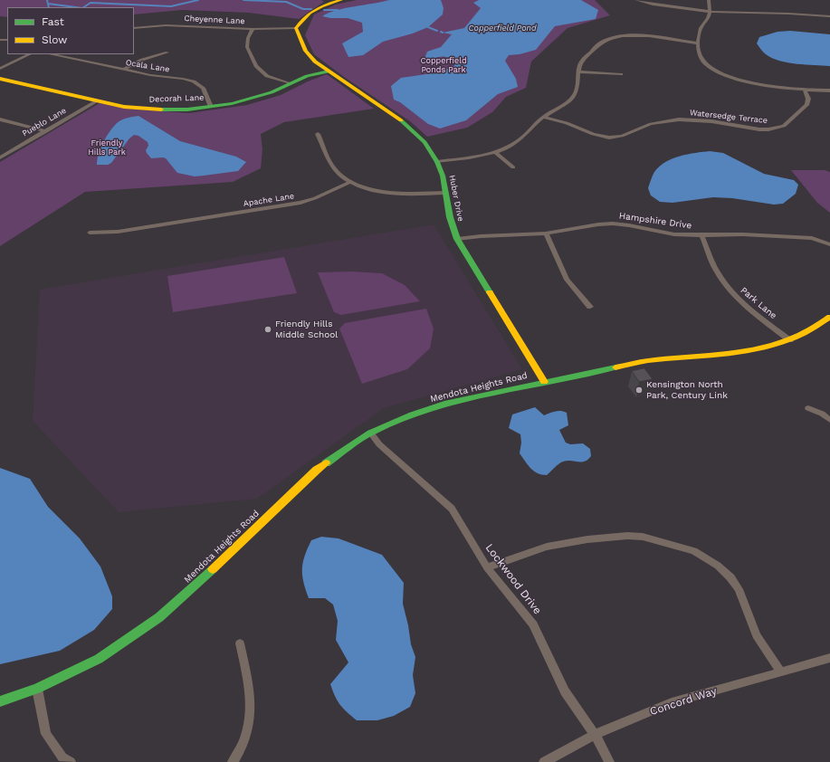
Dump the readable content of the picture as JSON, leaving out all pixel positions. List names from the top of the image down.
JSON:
{
  "streets": {
    "street": [
      "Cheyenne Lane",
      "Ocala Lane",
      "Decorah Lane",
      "Watersedge Terrace",
      "Pueblo Lane",
      "Huber Drive",
      "Apache Lane",
      "Hampshire Drive",
      "Park Lane",
      "Mendota Heights Road",
      "Lockwood Drive",
      "Concord Way"
    ]
  },
  "crossings": [
    ["Cheyenne Lane", "Huber Drive"],
    ["Ocala Lane", "Decorah Lane"],
    ["Decorah Lane", "Pueblo Lane"],
    ["Decorah Lane", "Huber Drive"],
    ["Huber Drive", "Hampshire Drive"],
    ["Huber Drive", "Mendota Heights Road"],
    ["Hampshire Drive", "Park Lane"],
    ["Park Lane", "Mendota Heights Road"],
    ["Mendota Heights Road", "Lockwood Drive"],
    ["Lockwood Drive", "Concord Way"]
  ],
  "water": ["Copperfield Pond"],
  "parks": ["Copperfield Ponds Park", "Friendly Hills Park"],
  "places": ["Friendly Hills Middle School", "Kensington North Park, Century Link"],
  "legend": ["Fast", "Slow"]
}
